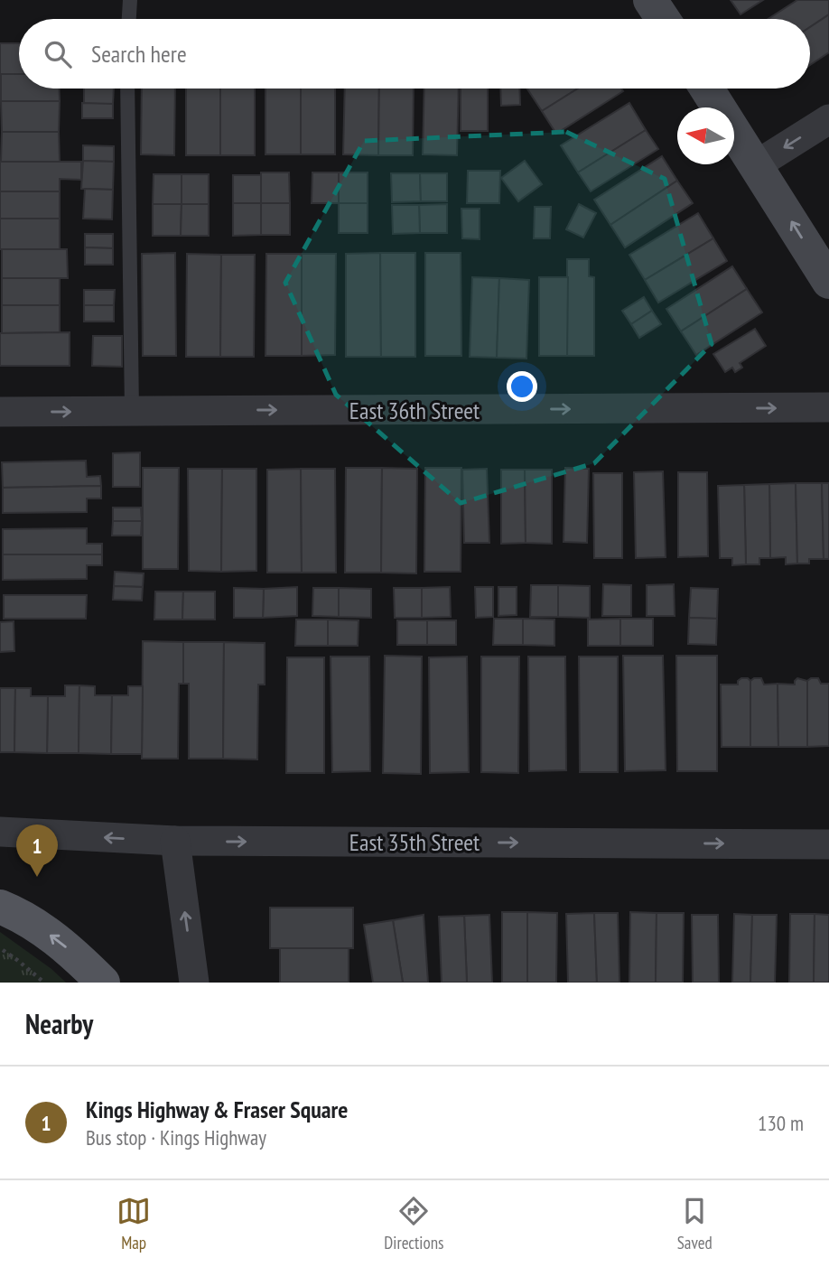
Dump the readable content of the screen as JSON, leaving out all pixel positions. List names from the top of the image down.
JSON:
{
  "streets": {
    "street": ["East 36th Street", "East 35th Street"]
  },
  "one_way": ["East 36th Street"],
  "north": "left",
  "page": {
    "search": "Search here",
    "pins": "1",
    "heading": "Nearby",
    "list": [
      {
        "mark": "1",
        "name": "Kings Highway & Fraser Square",
        "note": "Bus stop · Kings Highway",
        "value": "130 m"
      }
    ],
    "nav": ["Map", "Directions", "Saved"]
  }
}
